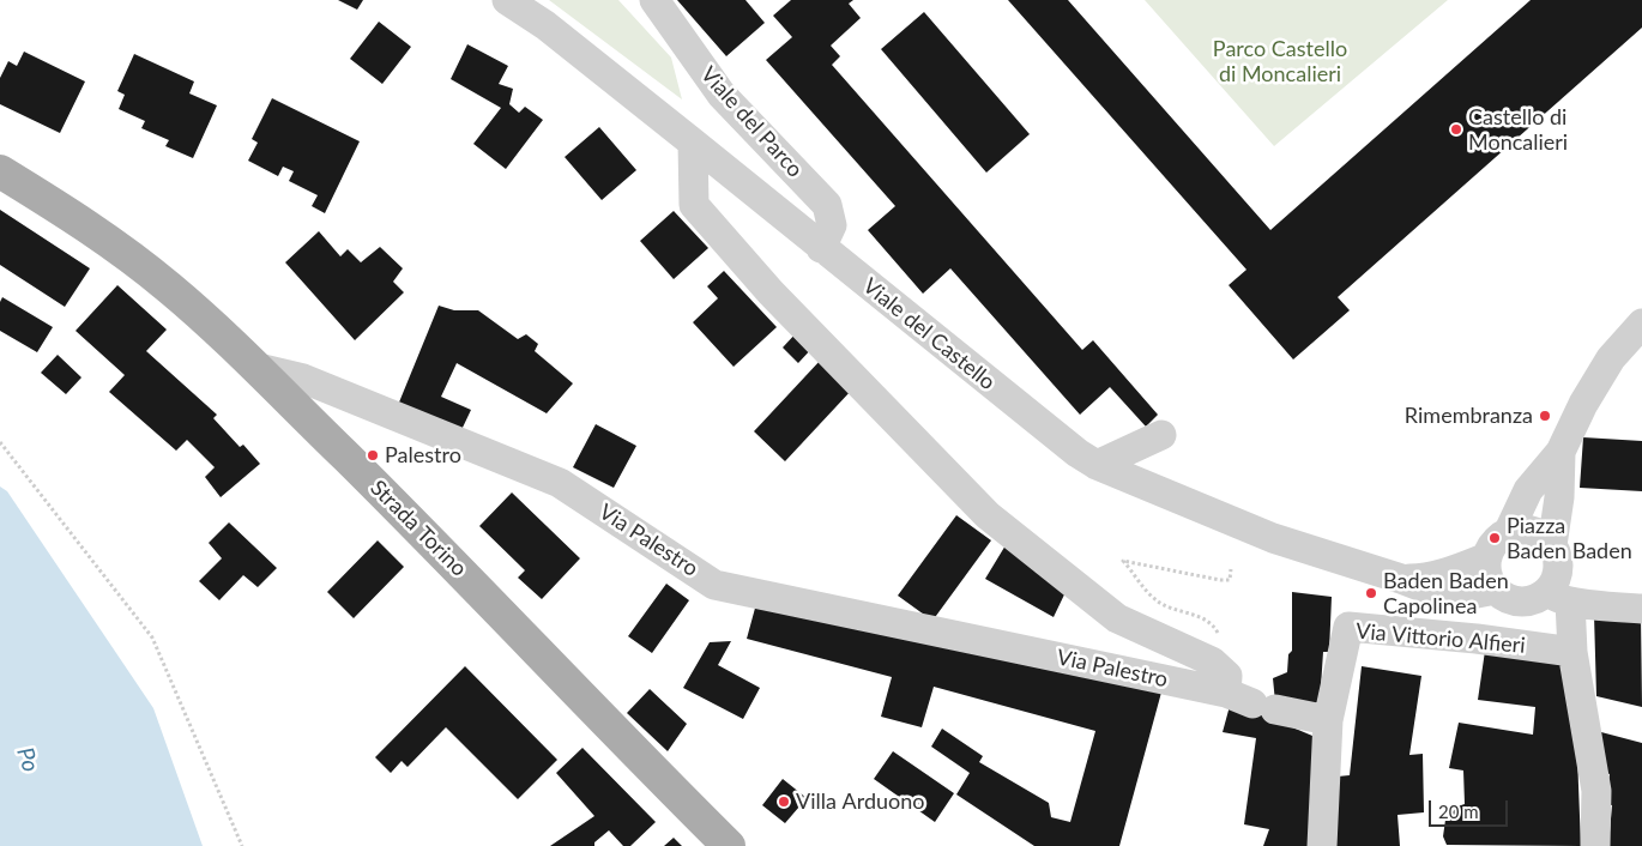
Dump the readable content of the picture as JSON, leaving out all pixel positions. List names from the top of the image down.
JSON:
{
  "streets": {
    "main road": ["Strada Torino"],
    "street": [
      "Viale del Parco",
      "Viale del Castello",
      "Via Palestro",
      "Via Vittorio Alfieri"
    ]
  },
  "crossings": [
    ["Viale del Parco", "Viale del Castello"],
    ["Viale del Castello", "Via Palestro"],
    ["Strada Torino", "Via Palestro"],
    ["Via Palestro", "Via Vittorio Alfieri"]
  ],
  "water": ["Po"],
  "parks": ["Parco Castello di Moncalieri"],
  "places": [
    "Castello di Moncalieri",
    "Rimembranza",
    "Palestro",
    "Piazza Baden Baden",
    "Baden Baden Capolinea",
    "Villa Arduono"
  ],
  "scale_bar": "20 m"
}
